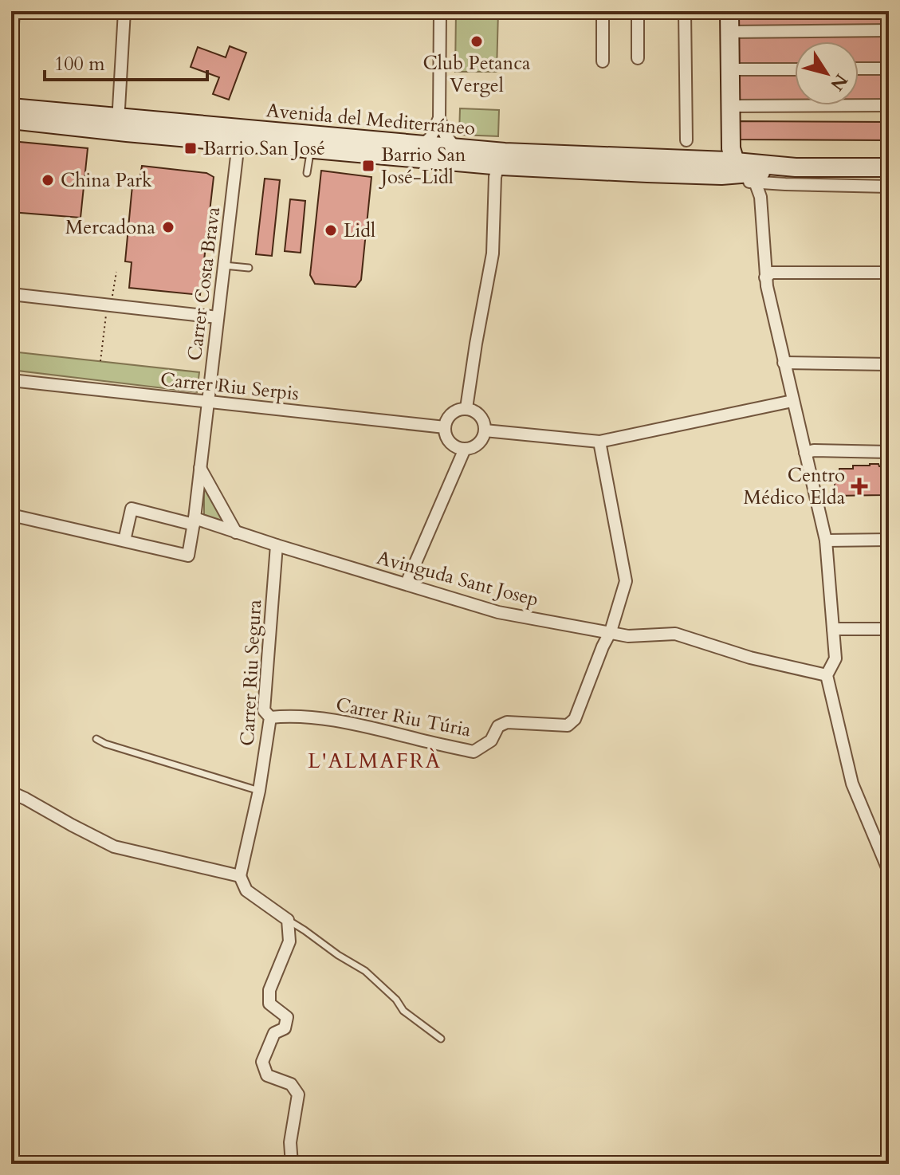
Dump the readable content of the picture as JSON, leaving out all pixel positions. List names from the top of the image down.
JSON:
{
  "streets": {
    "street": [
      "Avenida del Mediterráneo",
      "Carrer Costa Brava",
      "Carrer Riu Serpis",
      "Avinguda Sant Josep",
      "Carrer Riu Segura",
      "Carrer Riu Túria"
    ]
  },
  "crossings": [
    ["Avenida del Mediterráneo", "Carrer Costa Brava"],
    ["Carrer Costa Brava", "Carrer Riu Serpis"],
    ["Carrer Costa Brava", "Avinguda Sant Josep"],
    ["Avinguda Sant Josep", "Carrer Riu Segura"],
    ["Avinguda Sant Josep", "Carrer Riu Túria"],
    ["Carrer Riu Segura", "Carrer Riu Túria"]
  ],
  "districts": ["L'ALMAFRÀ"],
  "places": {
    "other": [
      "Club Petanca Vergel",
      "China Park",
      "Mercadona",
      "Lidl"
    ],
    "transit": ["Barrio San José", "Barrio San José-Lidl"],
    "health": ["Centro Médico Elda"]
  },
  "scale_bar": "100 m",
  "north": "bottom right"
}
